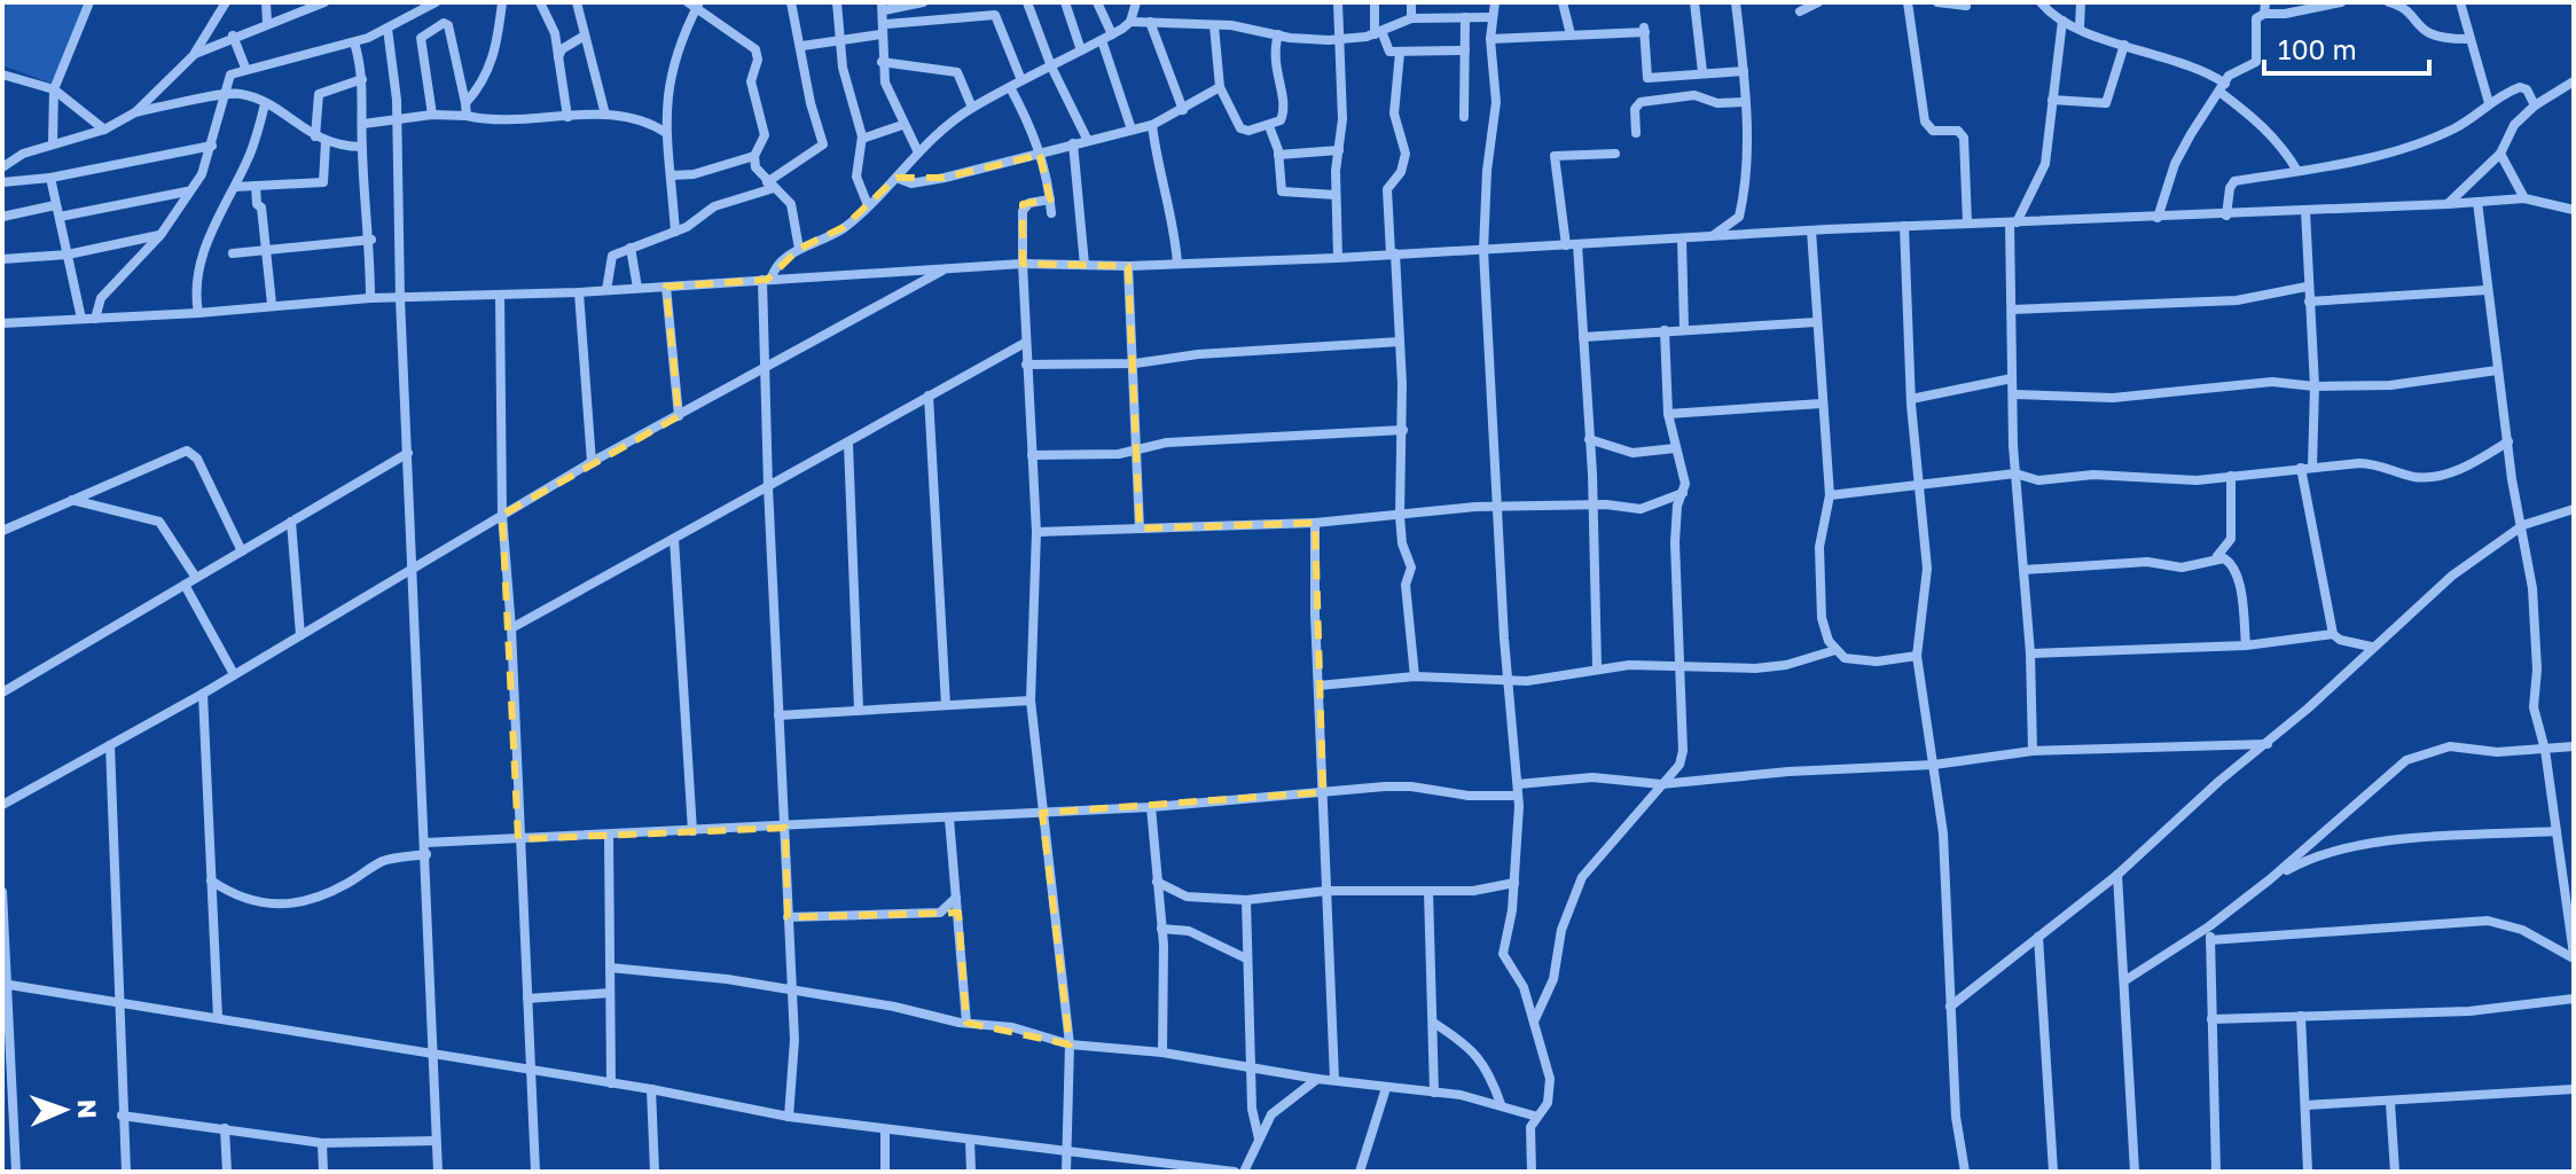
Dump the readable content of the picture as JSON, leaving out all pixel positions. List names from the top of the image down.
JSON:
{
  "scale_bar": "100 m",
  "north": "right"
}
